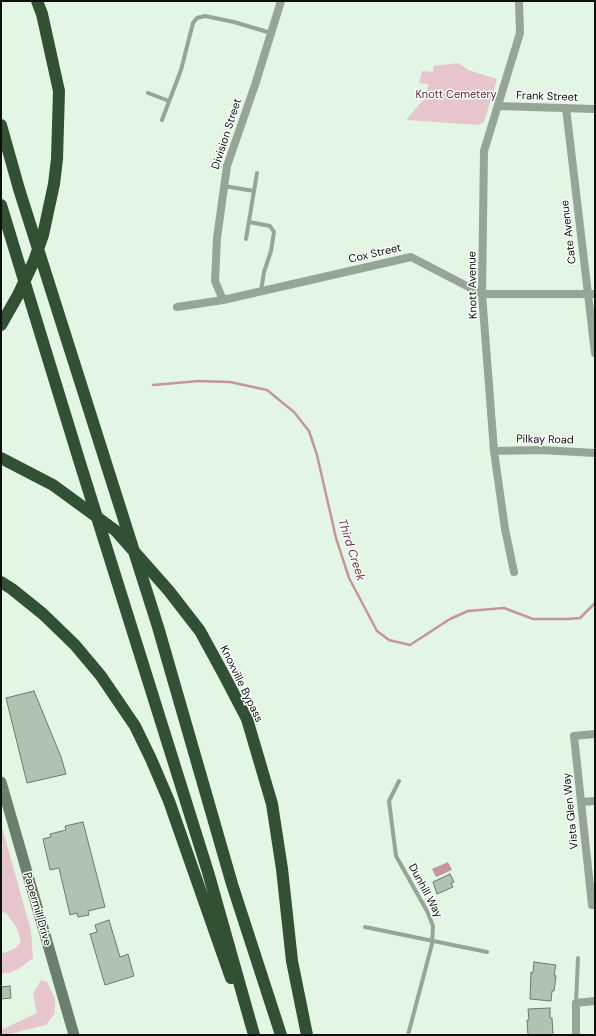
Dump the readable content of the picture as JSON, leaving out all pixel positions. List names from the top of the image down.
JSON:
{
  "streets": {
    "highway": ["Knoxville Bypass"],
    "main road": ["Papermill Drive"],
    "street": [
      "Frank Street",
      "Division Street",
      "Cate Avenue",
      "Cox Street",
      "Knott Avenue",
      "Pilkay Road",
      "Vista Glen Way"
    ],
    "lane": ["Dunhill Way"]
  },
  "crossings": [
    ["Frank Street", "Cate Avenue"],
    ["Frank Street", "Knott Avenue"],
    ["Division Street", "Cox Street"],
    ["Cate Avenue", "Cox Street"],
    ["Cox Street", "Knott Avenue"],
    ["Knott Avenue", "Pilkay Road"]
  ],
  "water": ["Third Creek"],
  "parks": ["Knott Cemetery"]
}
